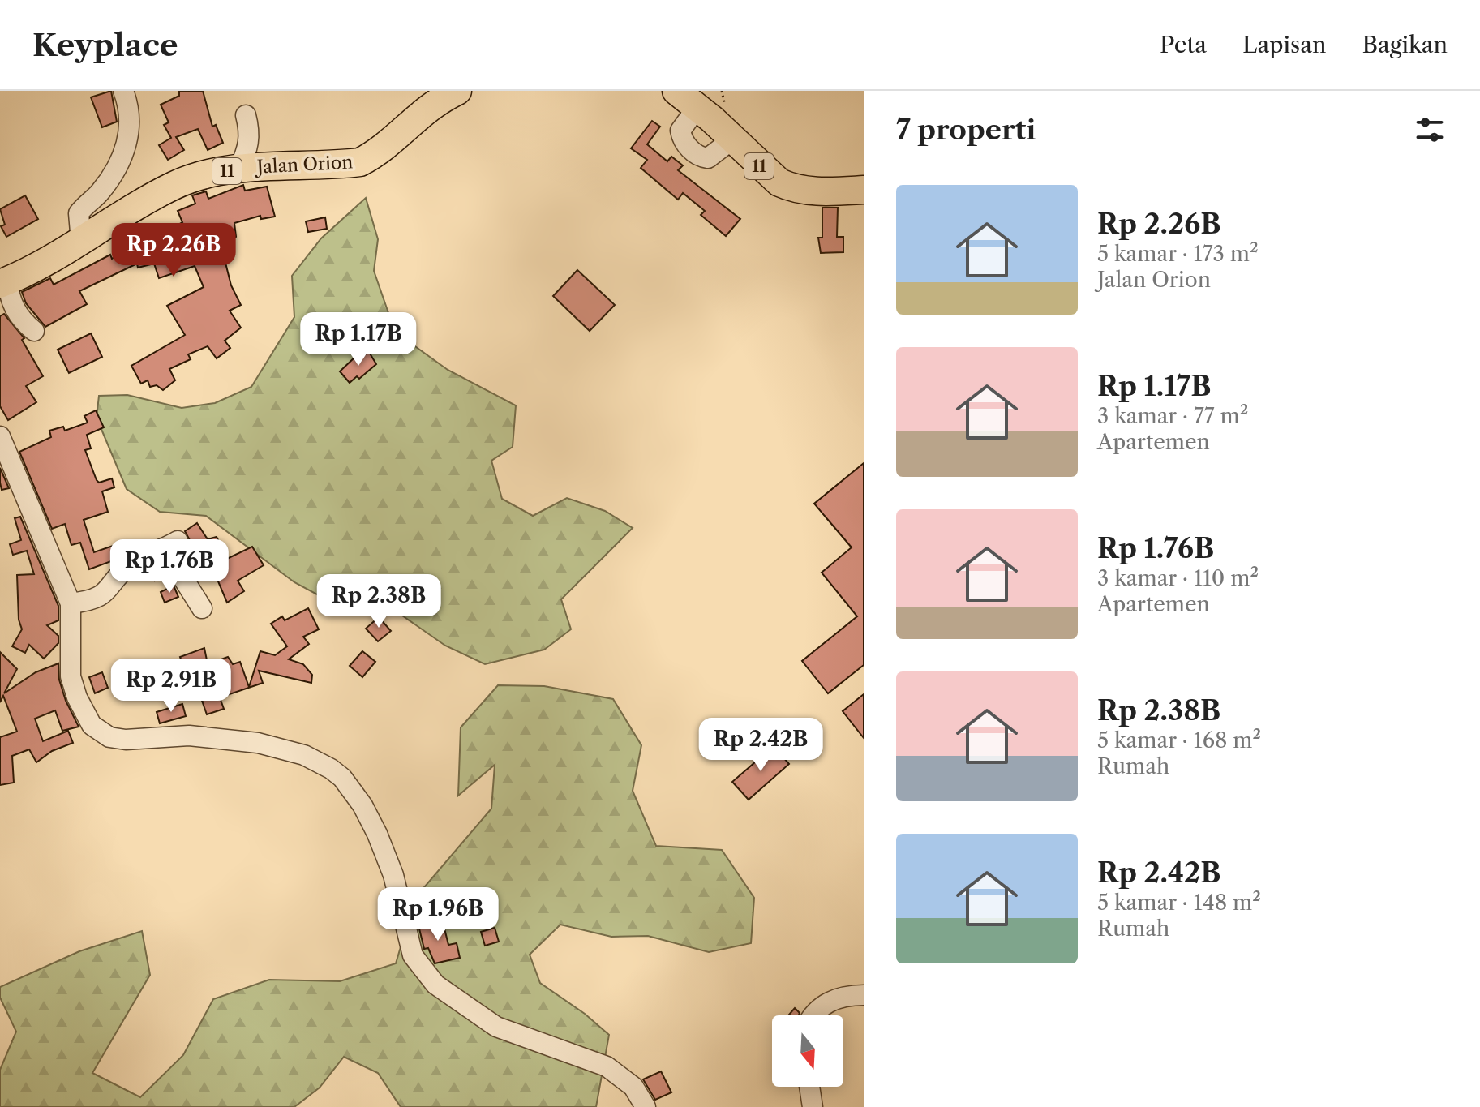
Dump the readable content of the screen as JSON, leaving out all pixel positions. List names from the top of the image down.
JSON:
{
  "streets": {
    "highway": ["Jalan Orion", "11"]
  },
  "north": "bottom",
  "page": {
    "header": "Keyplace",
    "nav": ["Peta", "Lapisan", "Bagikan"],
    "heading": "7 properti",
    "list": [
      {
        "name": "Rp 2.26B",
        "note": "5 kamar · 173 m² · Jalan Orion"
      },
      {
        "name": "Rp 1.17B",
        "note": "3 kamar · 77 m² · Apartemen"
      },
      {
        "name": "Rp 1.76B",
        "note": "3 kamar · 110 m² · Apartemen"
      },
      {
        "name": "Rp 2.38B",
        "note": "5 kamar · 168 m² · Rumah"
      },
      {
        "name": "Rp 2.42B",
        "note": "5 kamar · 148 m² · Rumah"
      }
    ],
    "price": [
      "Rp 2.26B",
      "Rp 1.17B",
      "Rp 1.76B",
      "Rp 2.38B",
      "Rp 2.91B",
      "Rp 2.42B",
      "Rp 1.96B"
    ]
  }
}
